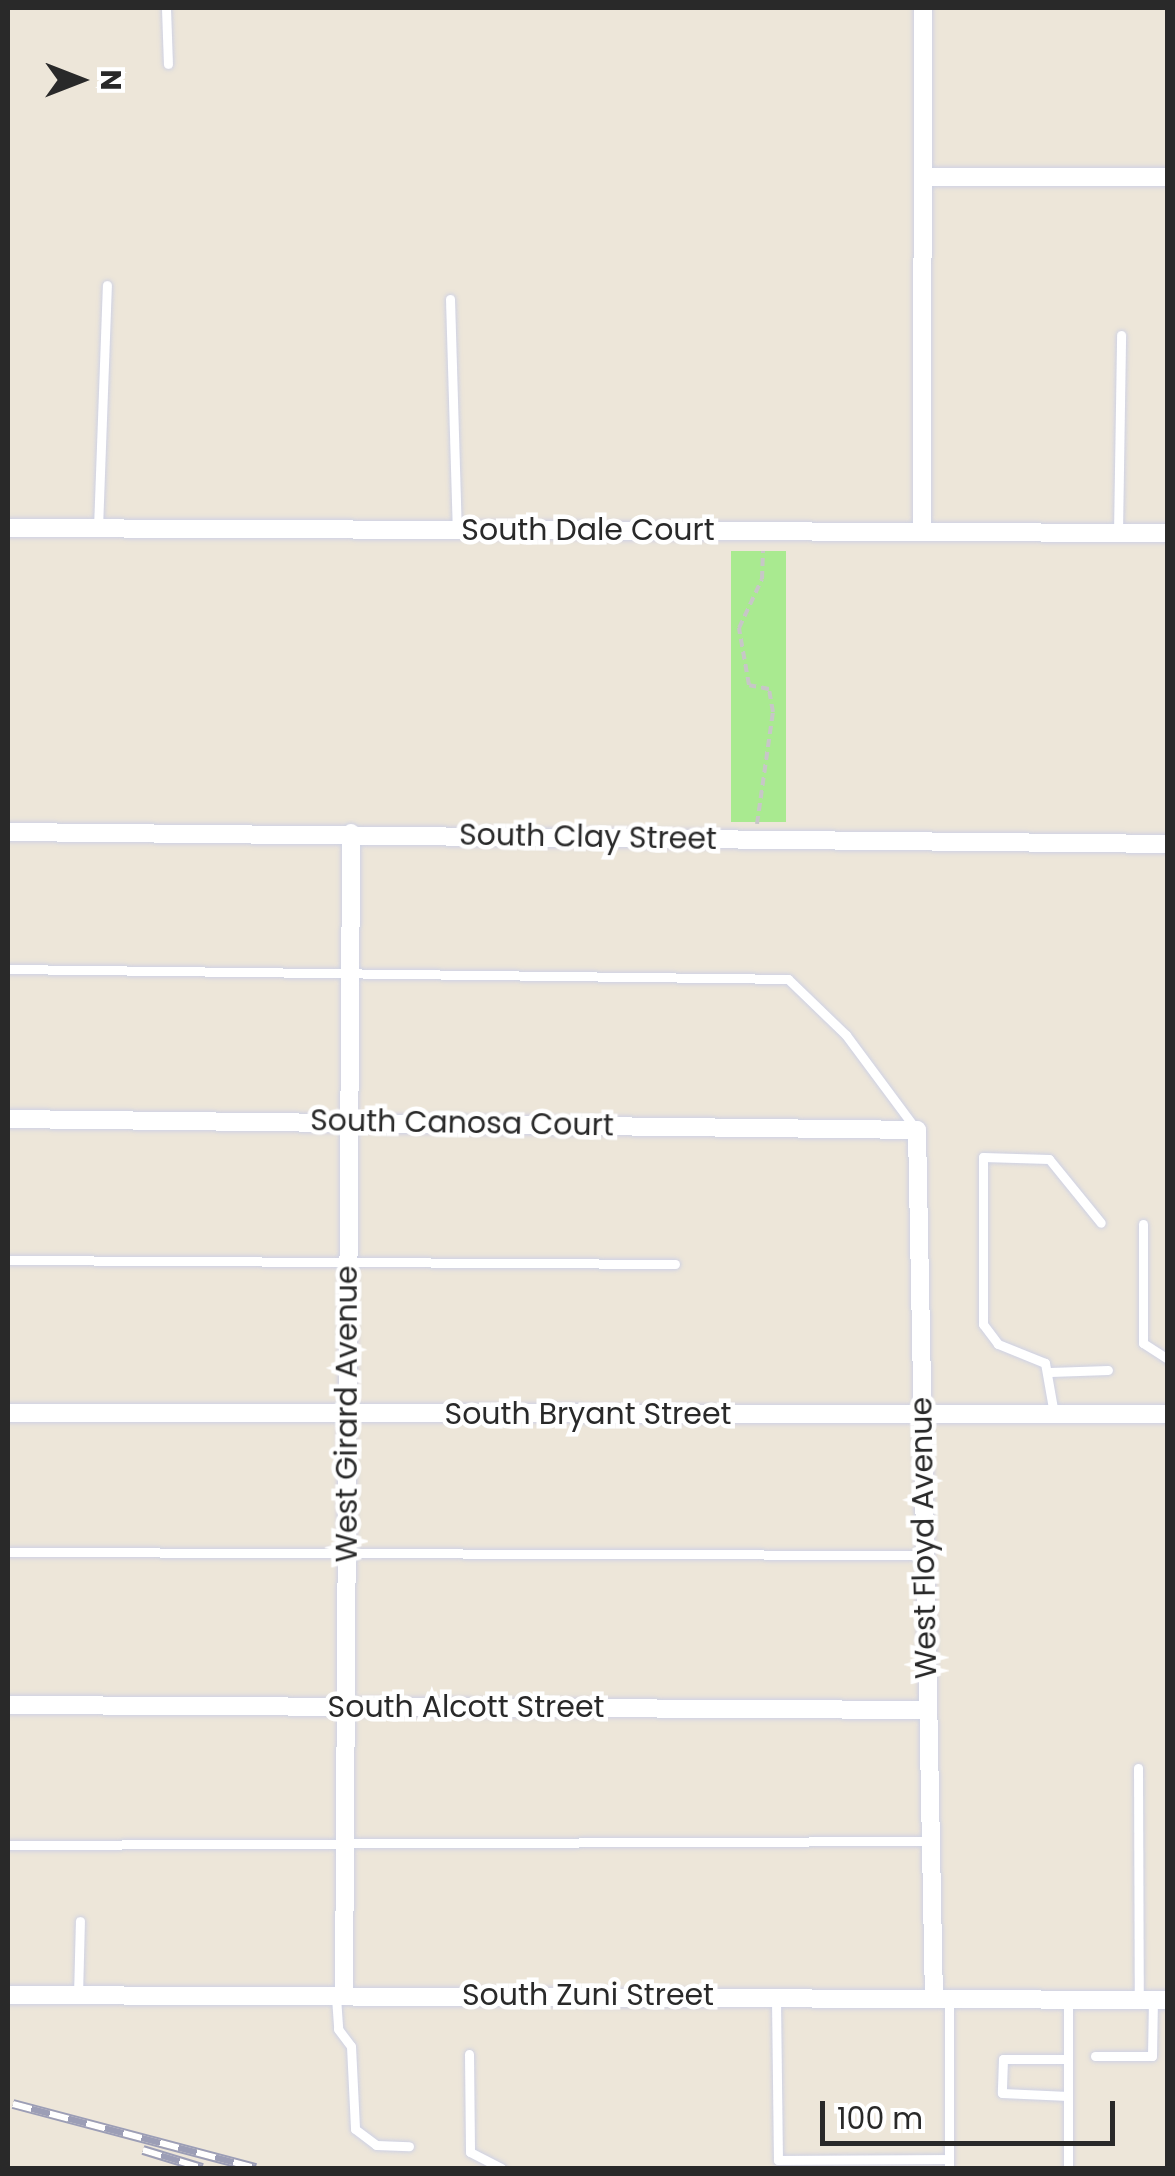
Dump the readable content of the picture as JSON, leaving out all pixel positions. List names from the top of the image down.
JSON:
{
  "streets": {
    "street": [
      "South Dale Court",
      "South Clay Street",
      "South Canosa Court",
      "West Girard Avenue",
      "South Bryant Street",
      "West Floyd Avenue",
      "South Alcott Street",
      "South Zuni Street"
    ]
  },
  "crossings": [
    ["South Clay Street", "West Girard Avenue"],
    ["South Canosa Court", "West Girard Avenue"],
    ["South Canosa Court", "West Floyd Avenue"],
    ["West Girard Avenue", "South Bryant Street"],
    ["West Girard Avenue", "South Alcott Street"],
    ["West Girard Avenue", "South Zuni Street"],
    ["South Bryant Street", "West Floyd Avenue"],
    ["West Floyd Avenue", "South Alcott Street"],
    ["West Floyd Avenue", "South Zuni Street"]
  ],
  "scale_bar": "100 m",
  "north": "right"
}
